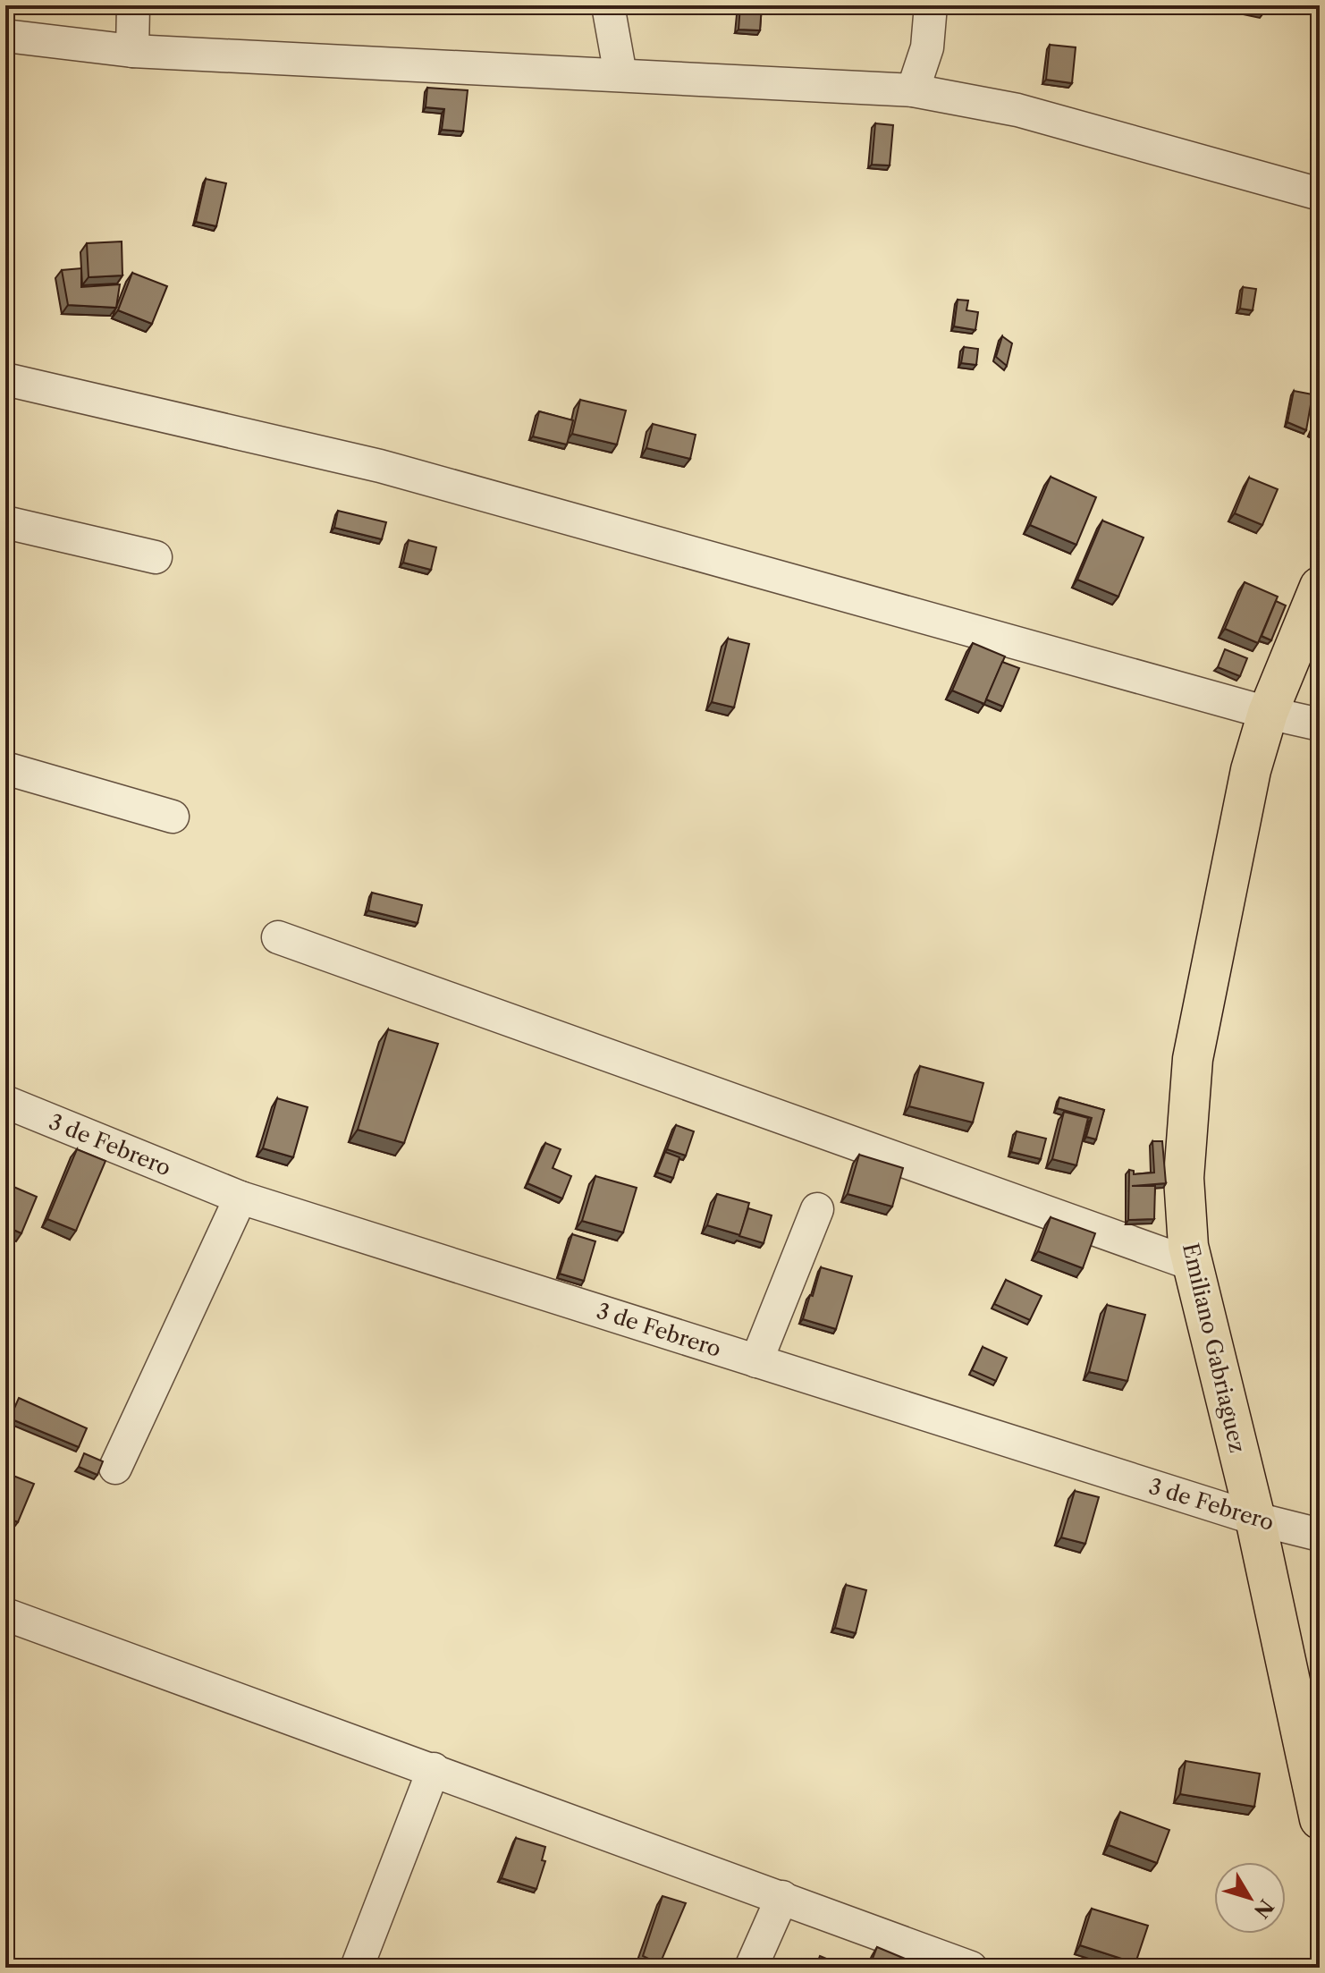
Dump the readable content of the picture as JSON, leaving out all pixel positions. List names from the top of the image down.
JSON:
{
  "streets": {
    "main road": ["Emiliano Gabriaguez"],
    "street": ["3 de Febrero"]
  },
  "crossings": [
    ["3 de Febrero", "Emiliano Gabriaguez"]
  ],
  "north": "bottom right"
}
